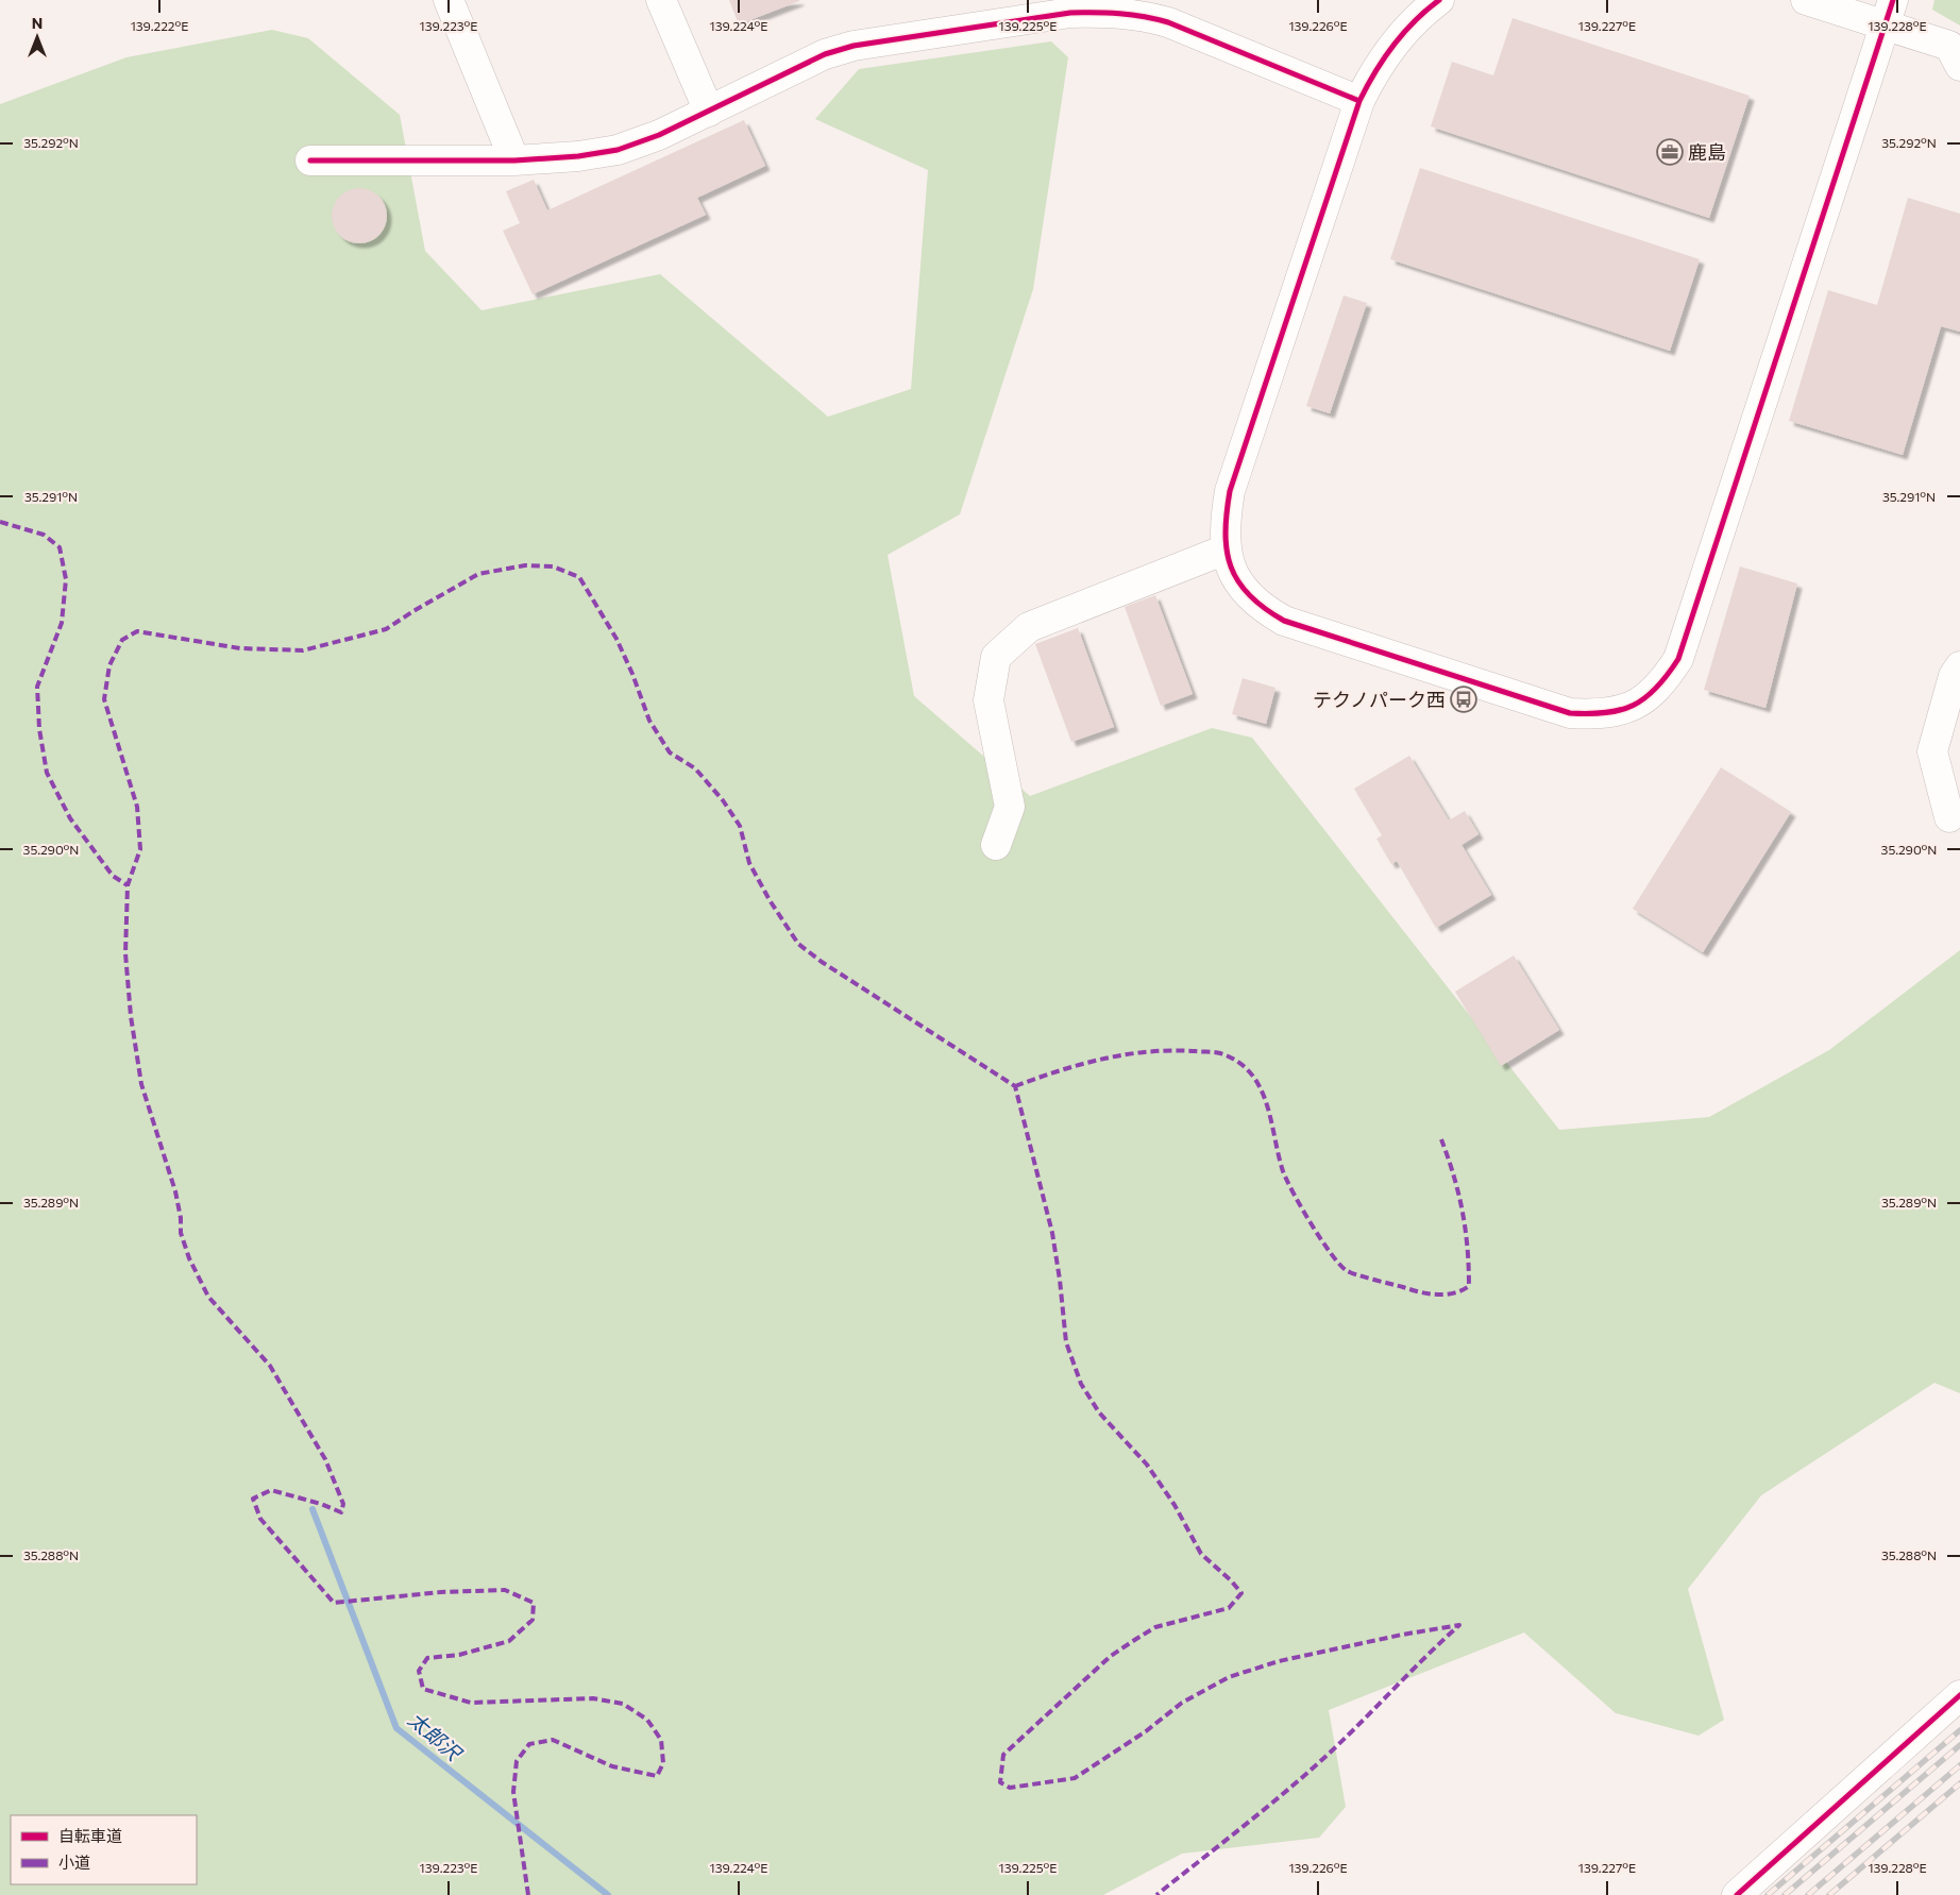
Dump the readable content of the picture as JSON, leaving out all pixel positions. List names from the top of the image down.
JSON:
{
  "water": ["太郎沢"],
  "places": {
    "office": ["鹿島"],
    "bus stop": ["テクノパーク西"]
  },
  "legend": ["自転車道", "小道"],
  "north": "top",
  "coordinates": [
    "139.222°E",
    "139.223°E",
    "139.224°E",
    "139.225°E",
    "139.226°E",
    "139.227°E",
    "139.228°E",
    "35.292°N",
    "35.291°N",
    "35.290°N",
    "35.289°N",
    "35.288°N"
  ]
}
